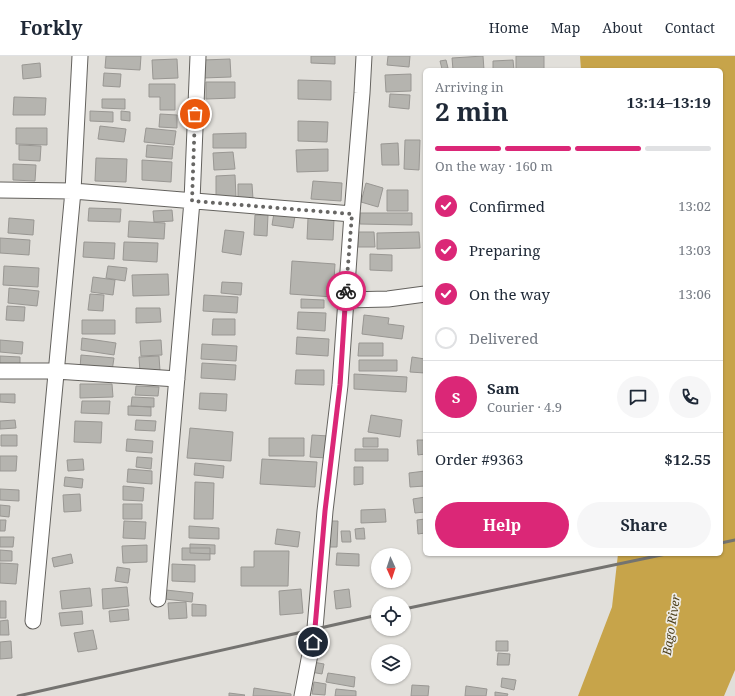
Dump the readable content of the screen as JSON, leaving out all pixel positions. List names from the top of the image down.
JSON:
{
  "water": ["Bago River"],
  "north": "bottom",
  "page": {
    "header": "Forkly",
    "nav": [
      "Home",
      "Map",
      "About",
      "Contact"
    ],
    "heading": ["2 min", "Arriving in", "13:14–13:19"],
    "panel": [
      "Sam",
      "Courier · 4.9",
      "Order #9363",
      "$12.55"
    ],
    "bar": "On the way · 160 m",
    "list": [
      ["Confirmed", "13:02"],
      ["Preparing", "13:03"],
      ["On the way", "13:06"],
      "Delivered"
    ],
    "round": "S",
    "buttons": ["Help", "Share"]
  }
}
